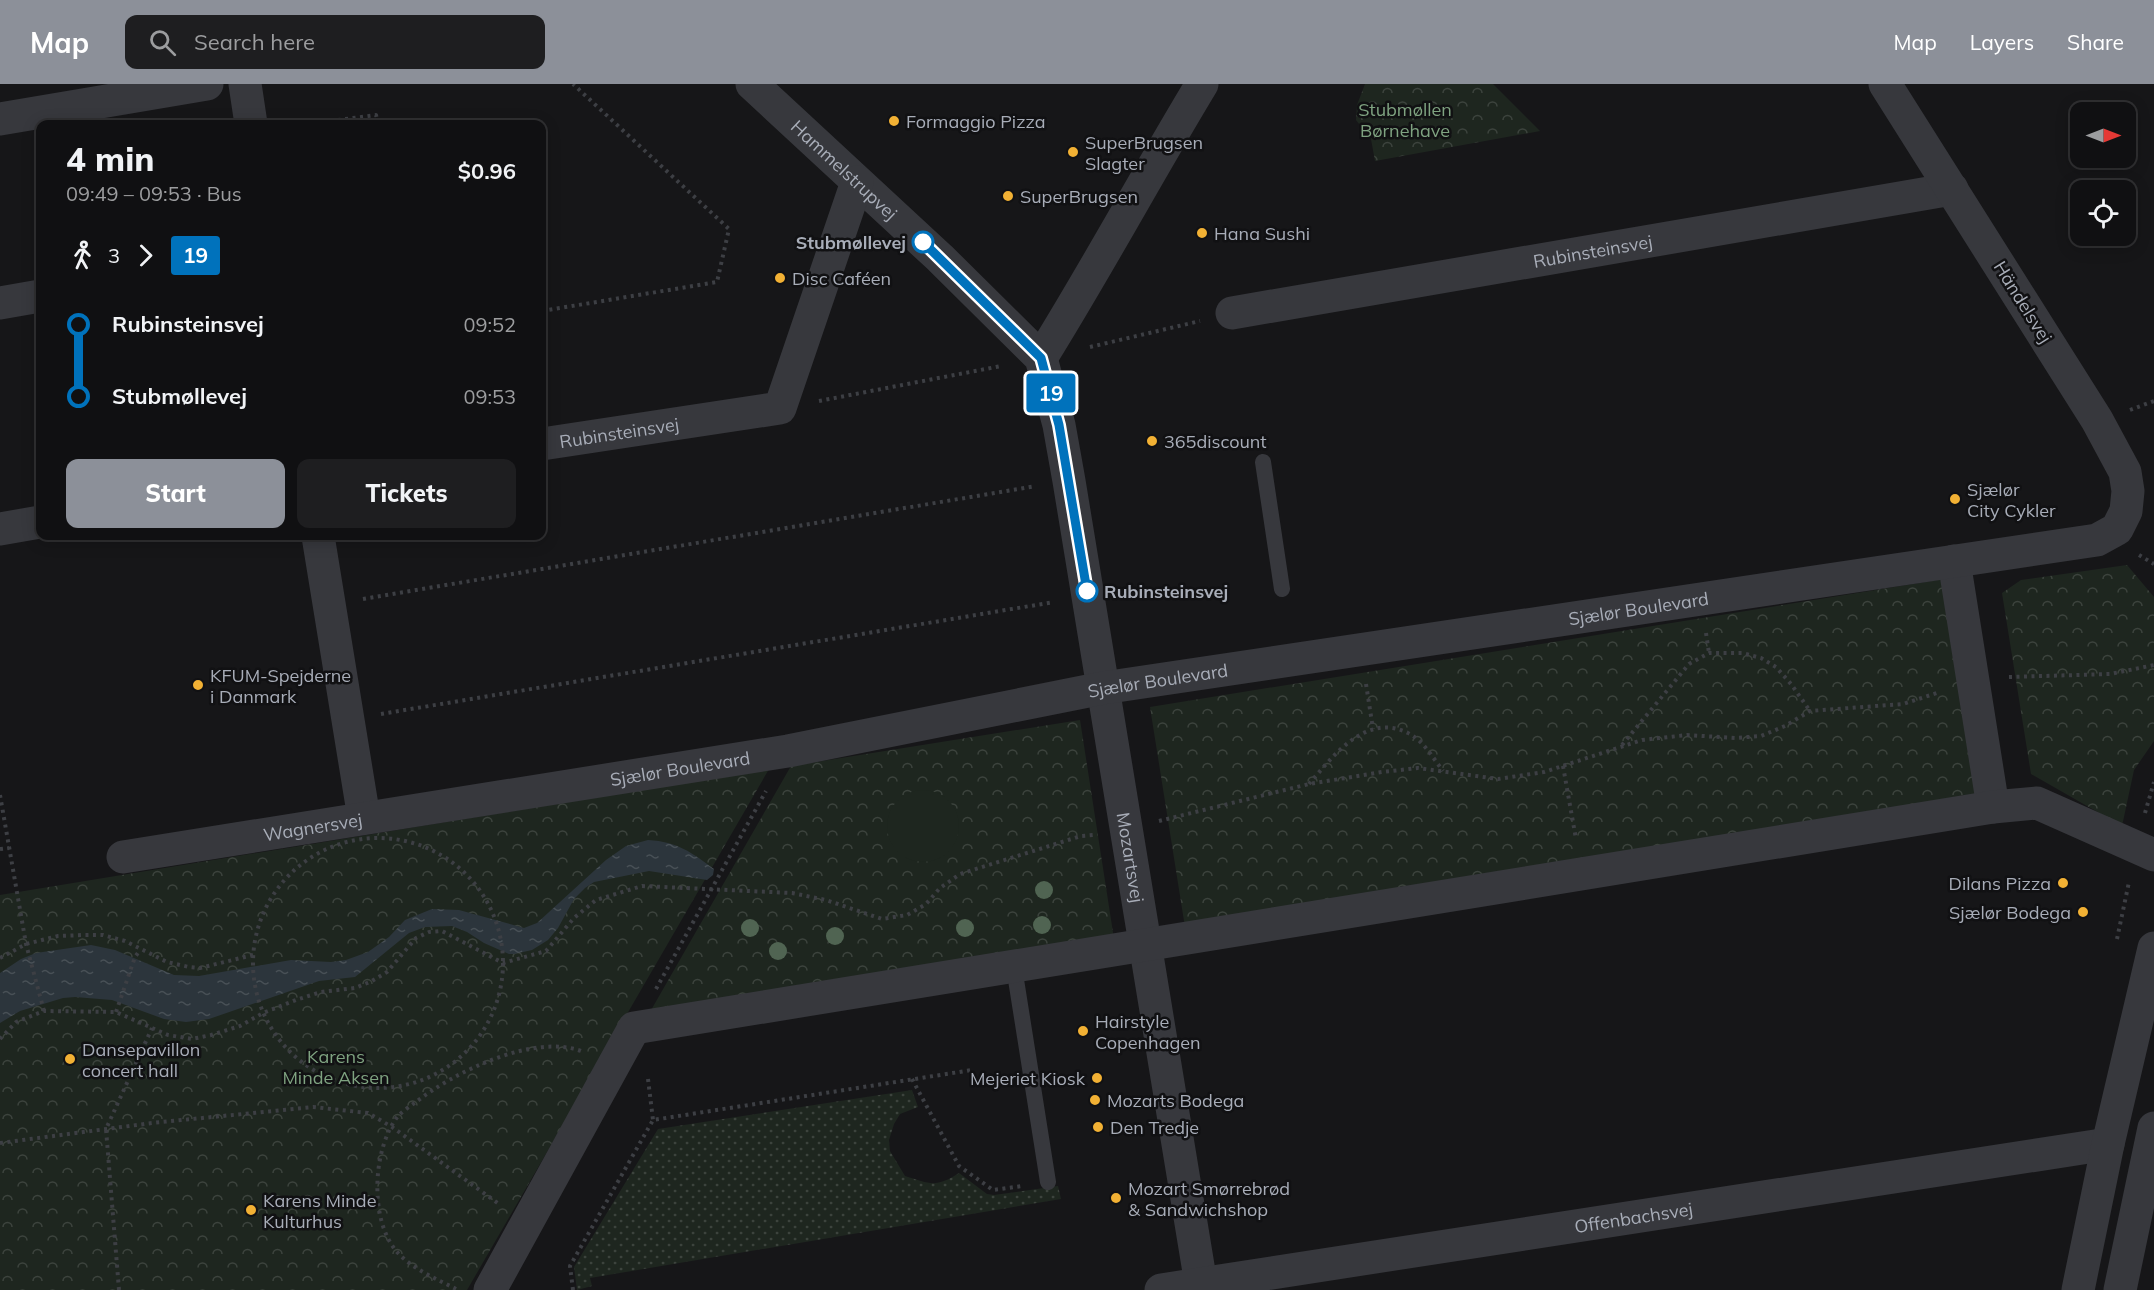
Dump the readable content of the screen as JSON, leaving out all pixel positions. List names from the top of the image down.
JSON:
{
  "streets": {
    "street": [
      "Hammelstrupvej",
      "Rubinsteinsvej",
      "Händelsvej",
      "Sjælør Boulevard",
      "Wagnersvej",
      "Mozartsvej",
      "Offenbachsvej"
    ]
  },
  "crossings": [
    ["Hammelstrupvej", "Mozartsvej"],
    ["Rubinsteinsvej", "Händelsvej"],
    ["Händelsvej", "Sjælør Boulevard"],
    ["Sjælør Boulevard", "Wagnersvej"],
    ["Sjælør Boulevard", "Mozartsvej"],
    ["Mozartsvej", "Offenbachsvej"]
  ],
  "parks": ["Stubmøllen Børnehave", "Karens Minde Aksen"],
  "places": [
    "Formaggio Pizza",
    "SuperBrugsen Slagter",
    "SuperBrugsen",
    "Hana Sushi",
    "Stubmøllevej",
    "Disc Caféen",
    "365discount",
    "Sjælør City Cykler",
    "Rubinsteinsvej",
    "KFUM-Spejderne i Danmark",
    "Dilans Pizza",
    "Sjælør Bodega",
    "Hairstyle Copenhagen",
    "Dansepavillon concert hall",
    "Mejeriet Kiosk",
    "Mozarts Bodega",
    "Den Tredje",
    "Mozart Smørrebrød & Sandwichshop",
    "Karens Minde Kulturhus"
  ],
  "lines": ["bus line 19"],
  "north": "right",
  "page": {
    "header": "Map",
    "search": "Search here",
    "nav": ["Map", "Layers", "Share"],
    "on_map": "19",
    "heading": ["4 min", "09:49 – 09:53 · Bus", "$0.96"],
    "legs": ["3", "19"],
    "list": [
      {
        "name": "Rubinsteinsvej",
        "value": "09:52"
      },
      {
        "name": "Stubmøllevej",
        "value": "09:53"
      }
    ],
    "buttons": ["Start", "Tickets"]
  }
}
